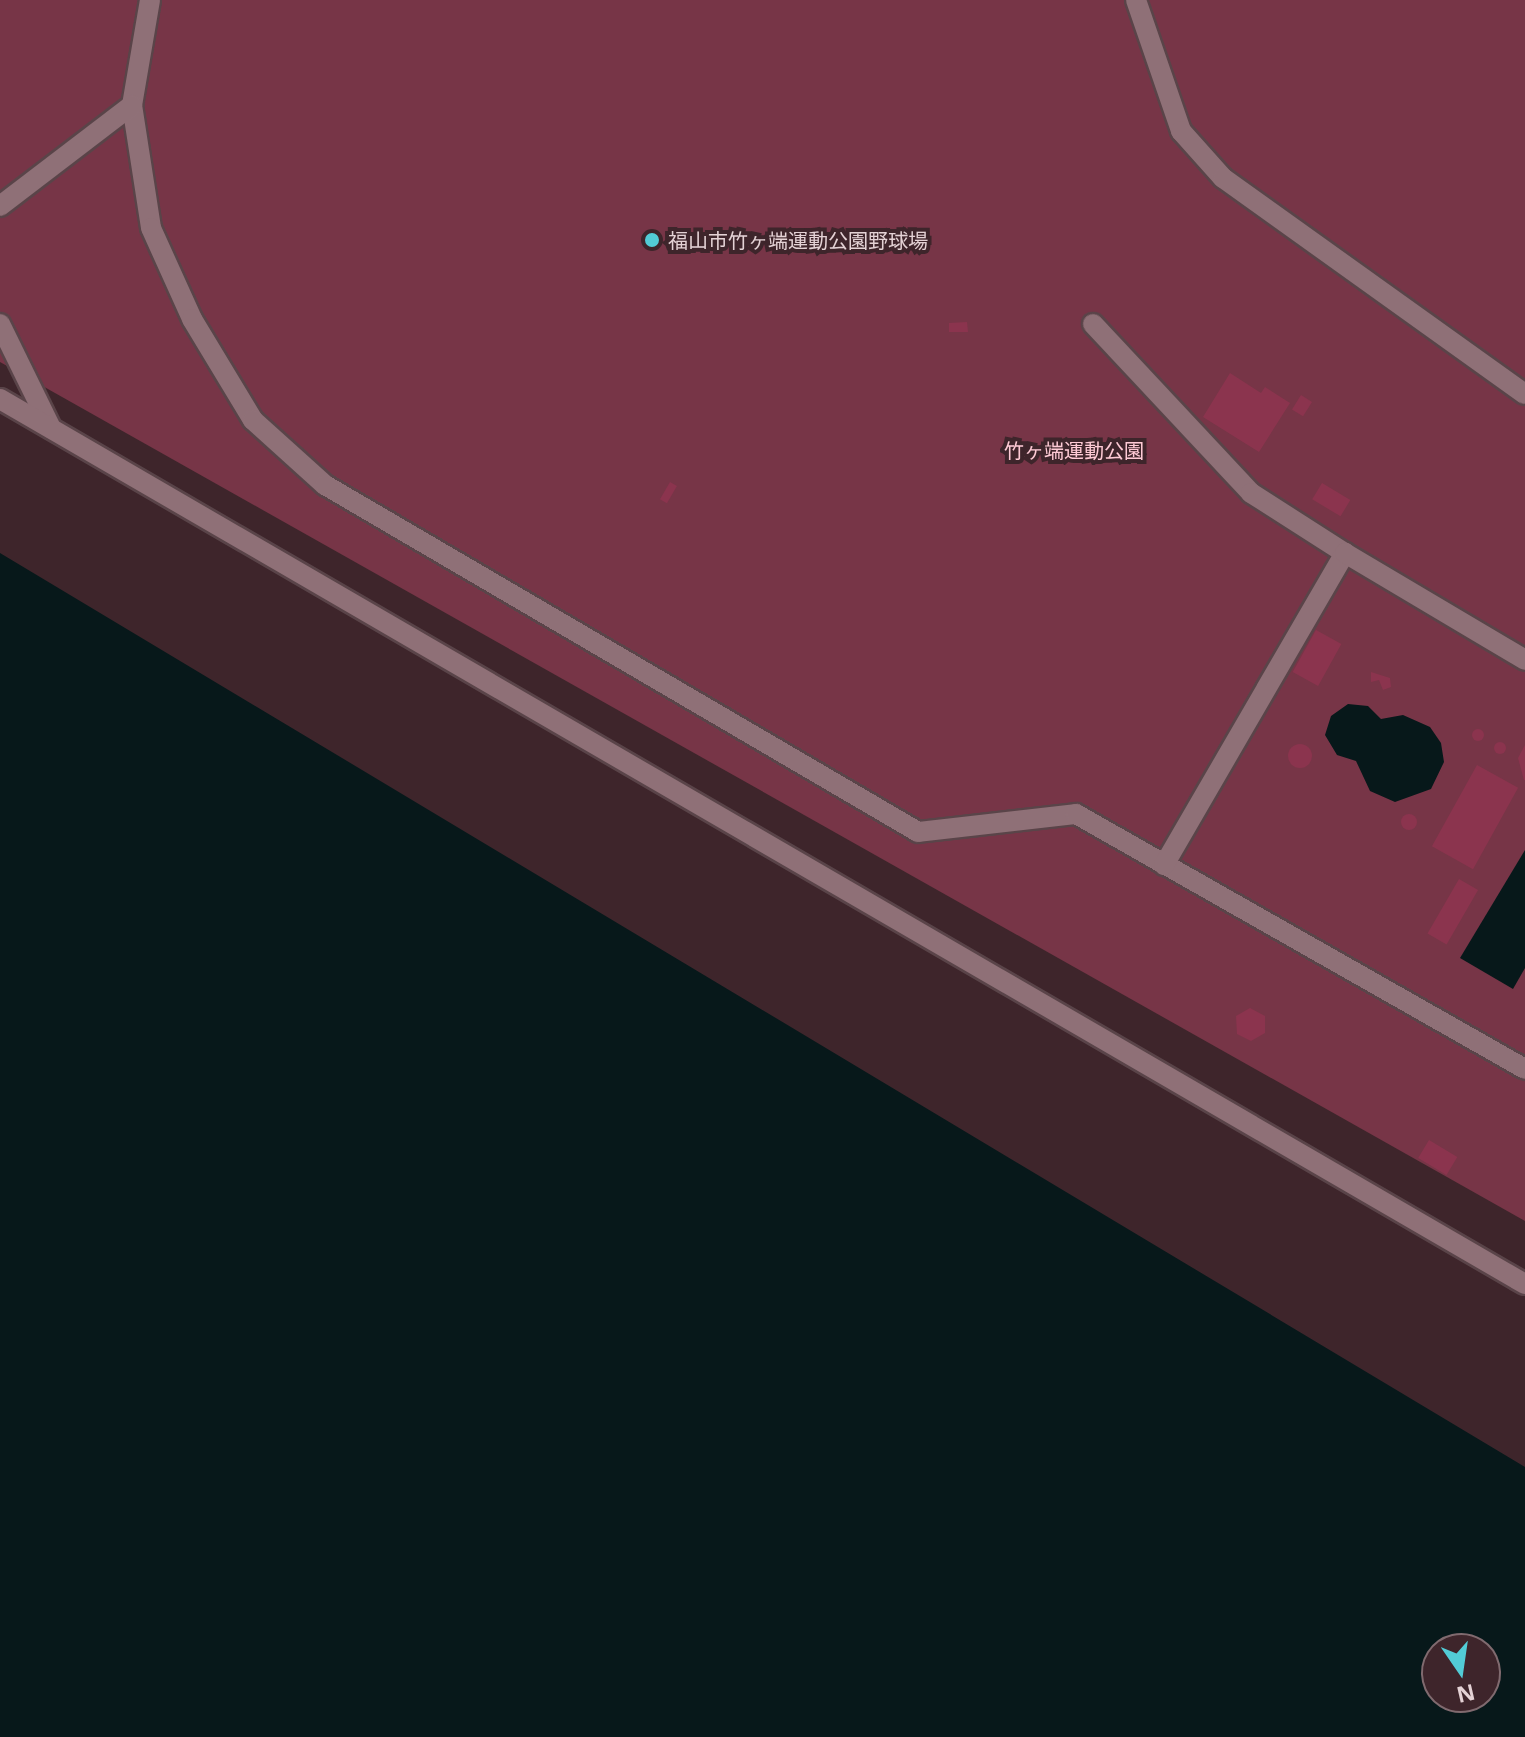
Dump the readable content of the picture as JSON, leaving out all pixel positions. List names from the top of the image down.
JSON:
{
  "parks": ["竹ヶ端運動公園"],
  "places": ["福山市竹ヶ端運動公園野球場"],
  "north": "bottom"
}
